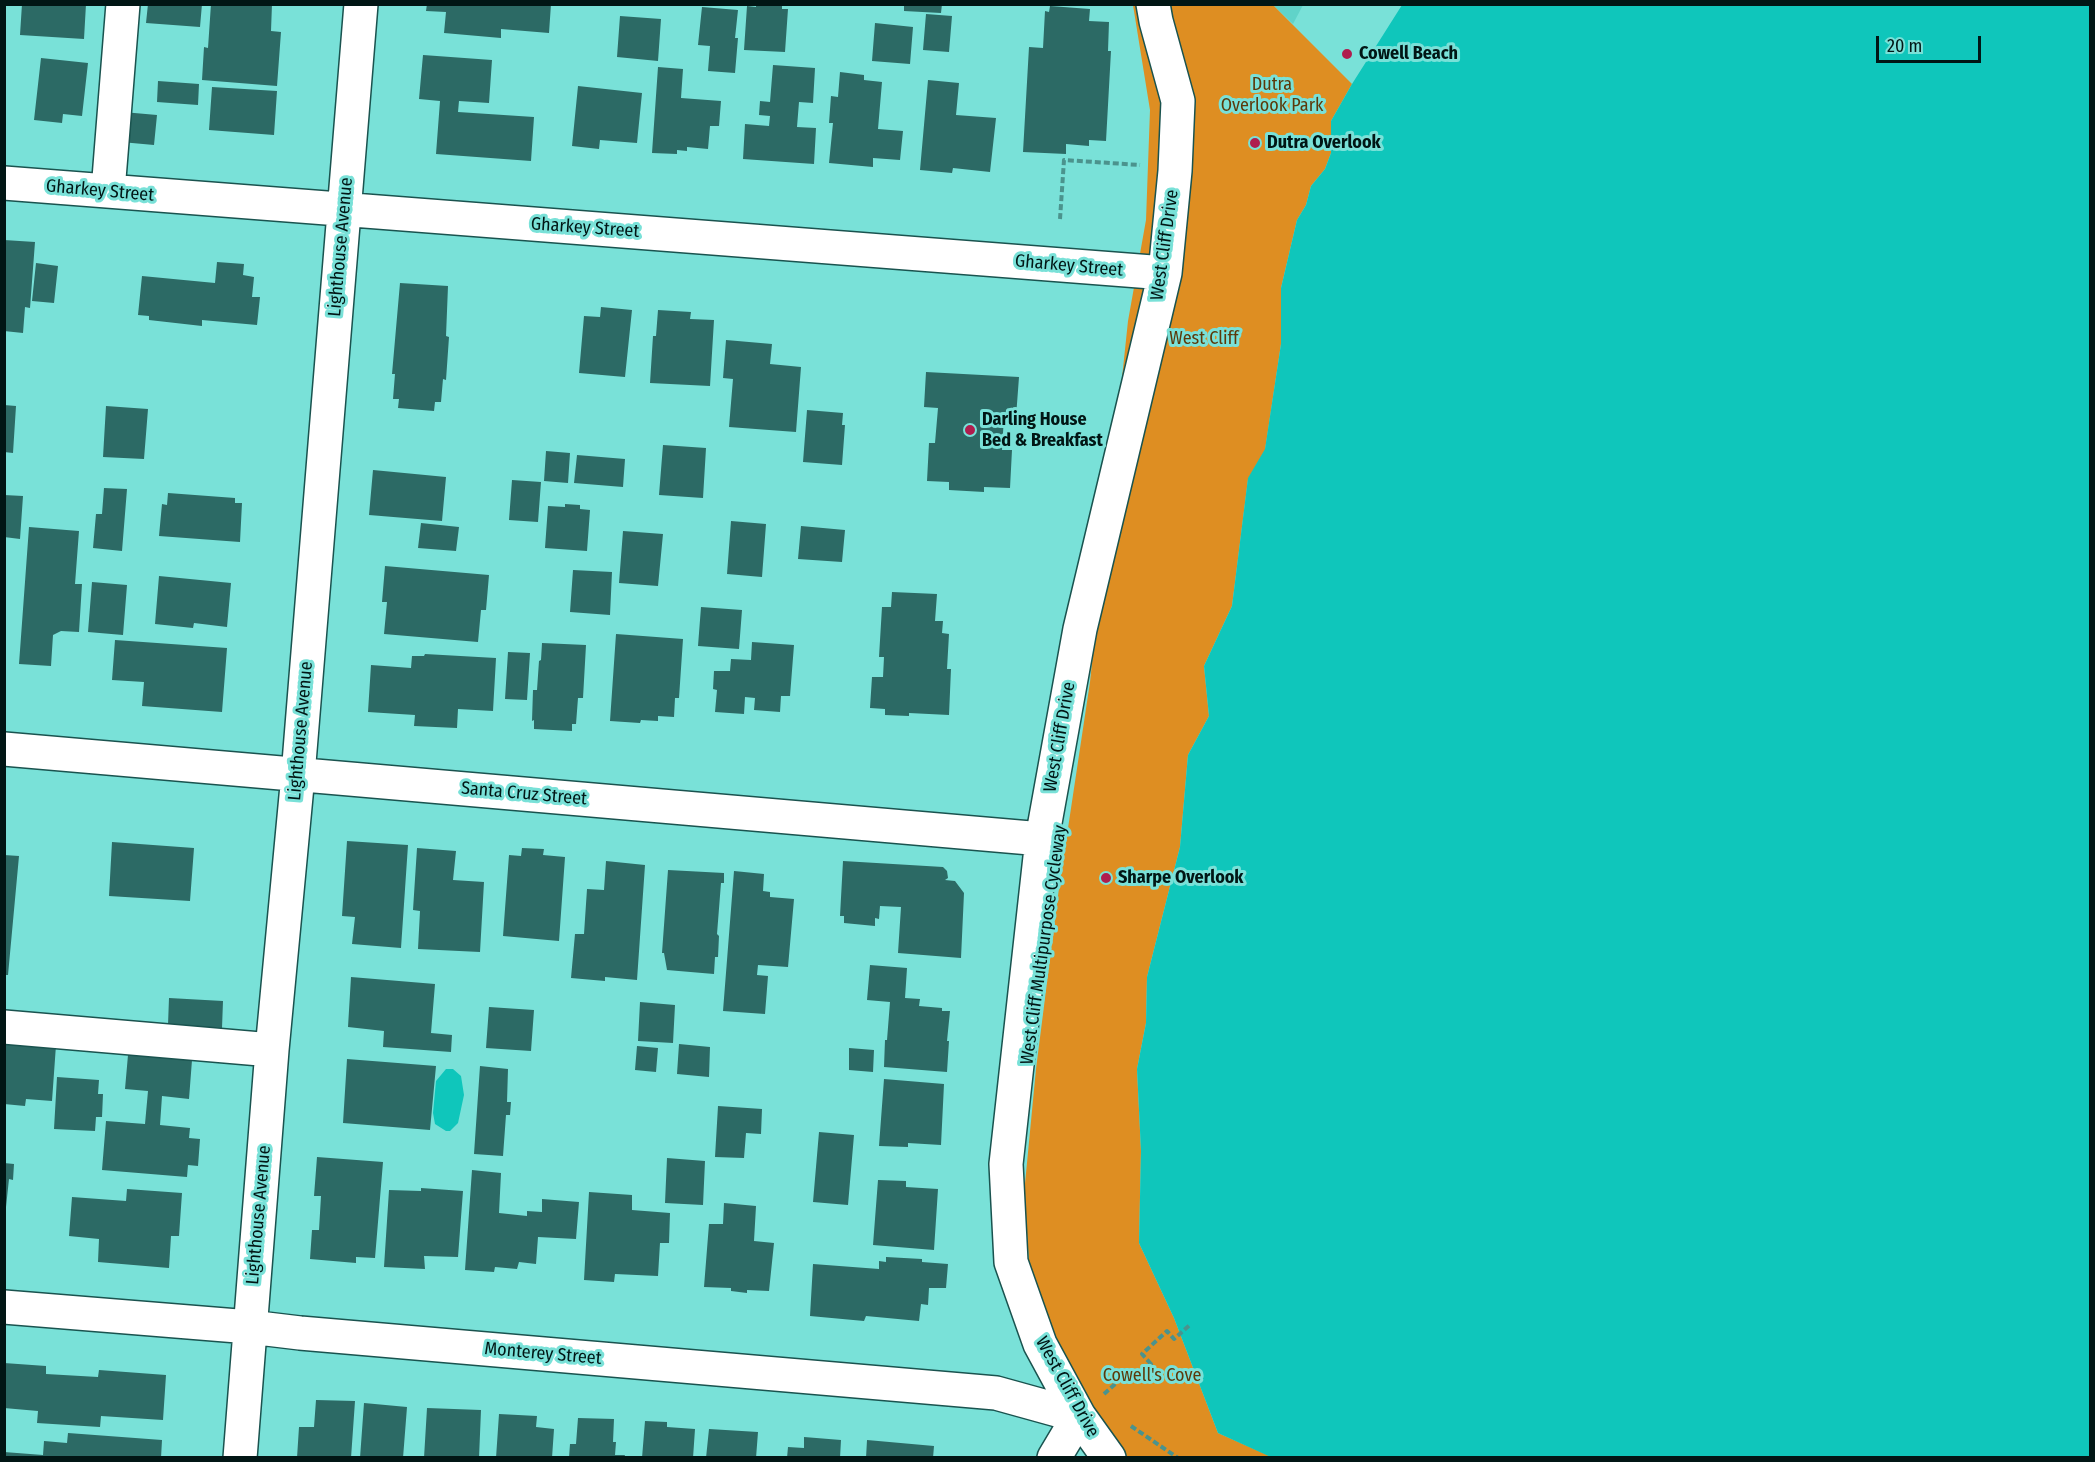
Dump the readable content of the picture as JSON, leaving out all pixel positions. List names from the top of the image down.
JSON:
{
  "streets": {
    "street": [
      "Gharkey Street",
      "West Cliff Drive",
      "Lighthouse Avenue",
      "Santa Cruz Street",
      "Monterey Street"
    ]
  },
  "crossings": [
    ["Gharkey Street", "West Cliff Drive"],
    ["Gharkey Street", "Lighthouse Avenue"],
    ["West Cliff Drive", "Santa Cruz Street"],
    ["West Cliff Drive", "Monterey Street"],
    ["Lighthouse Avenue", "Santa Cruz Street"],
    ["Lighthouse Avenue", "Monterey Street"]
  ],
  "parks": ["Dutra Overlook Park", "West Cliff", "Cowell's Cove"],
  "places": [
    "Cowell Beach",
    "Dutra Overlook",
    "Darling House Bed & Breakfast",
    "Sharpe Overlook"
  ],
  "scale_bar": "20 m"
}
